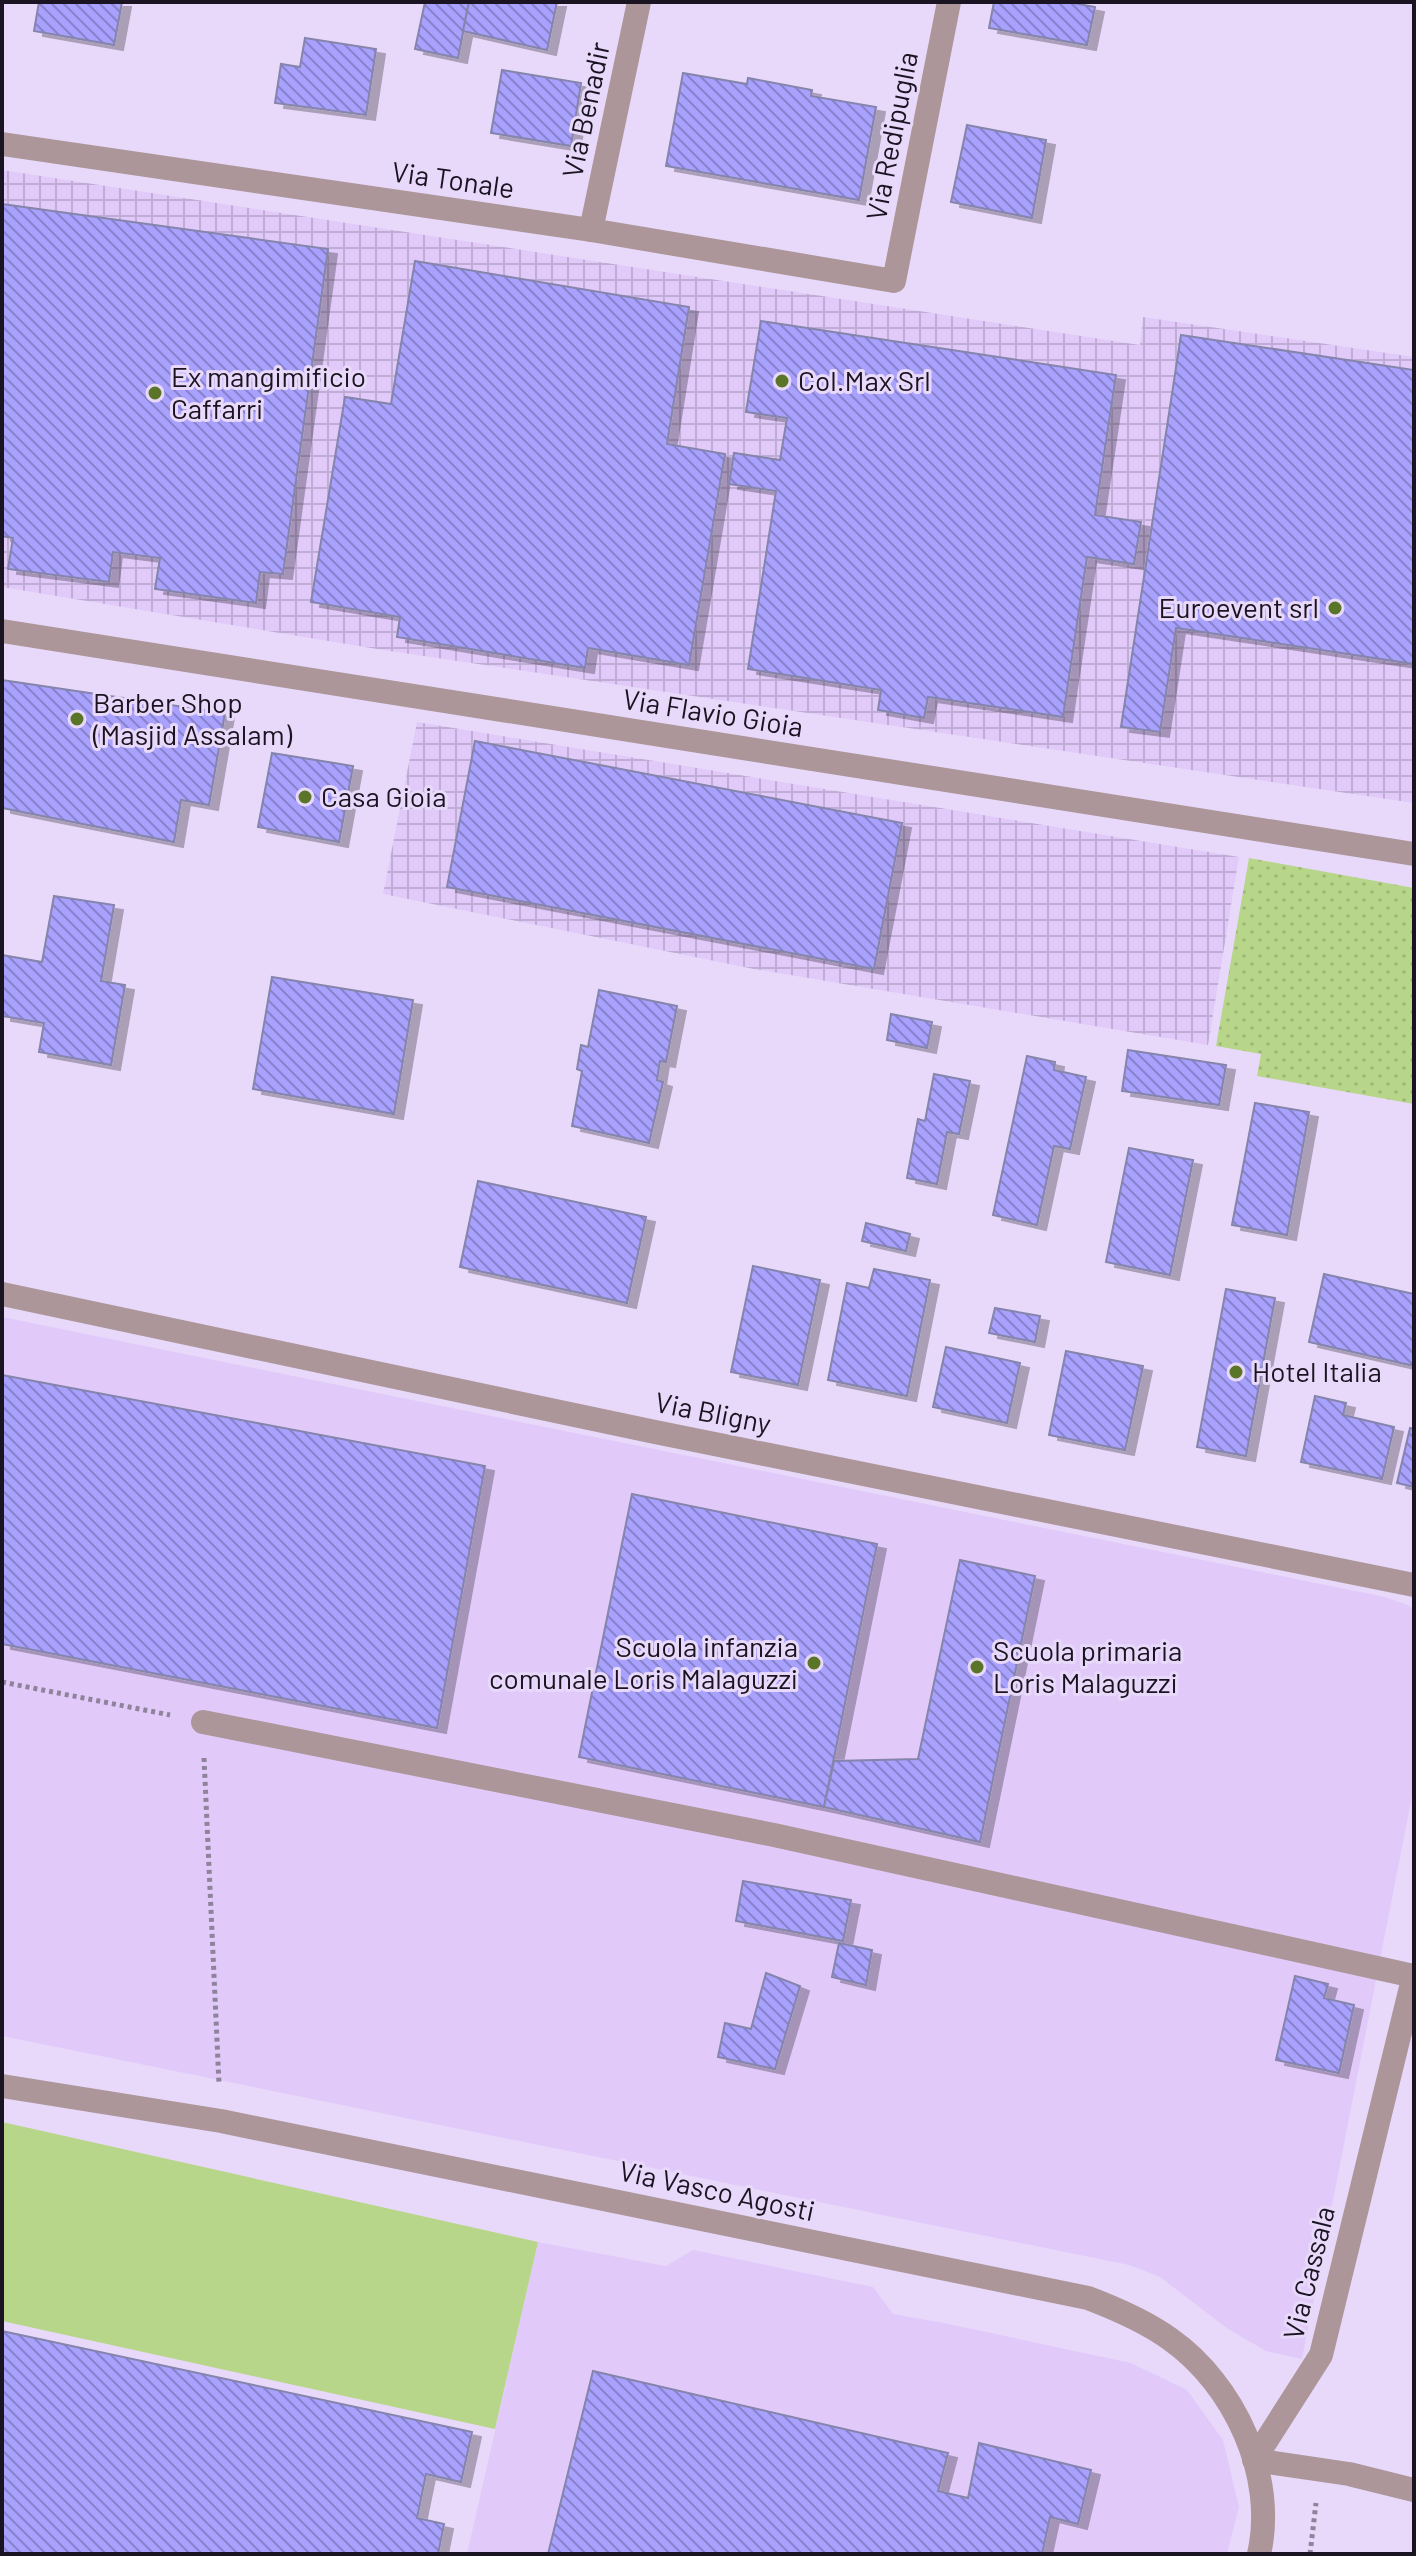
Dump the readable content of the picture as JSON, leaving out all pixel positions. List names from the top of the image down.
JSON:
{
  "streets": {
    "street": [
      "Via Benadir",
      "Via Redipuglia",
      "Via Tonale",
      "Via Flavio Gioia",
      "Via Bligny",
      "Via Vasco Agosti",
      "Via Cassala"
    ]
  },
  "crossings": [
    ["Via Benadir", "Via Tonale"],
    ["Via Redipuglia", "Via Tonale"],
    ["Via Vasco Agosti", "Via Cassala"]
  ],
  "places": [
    "Col.Max Srl",
    "Ex mangimificio Caffarri",
    "Euroevent srl",
    "Barber Shop (Masjid Assalam)",
    "Casa Gioia",
    "Hotel Italia",
    "Scuola infanzia comunale Loris Malaguzzi",
    "Scuola primaria Loris Malaguzzi"
  ]
}
